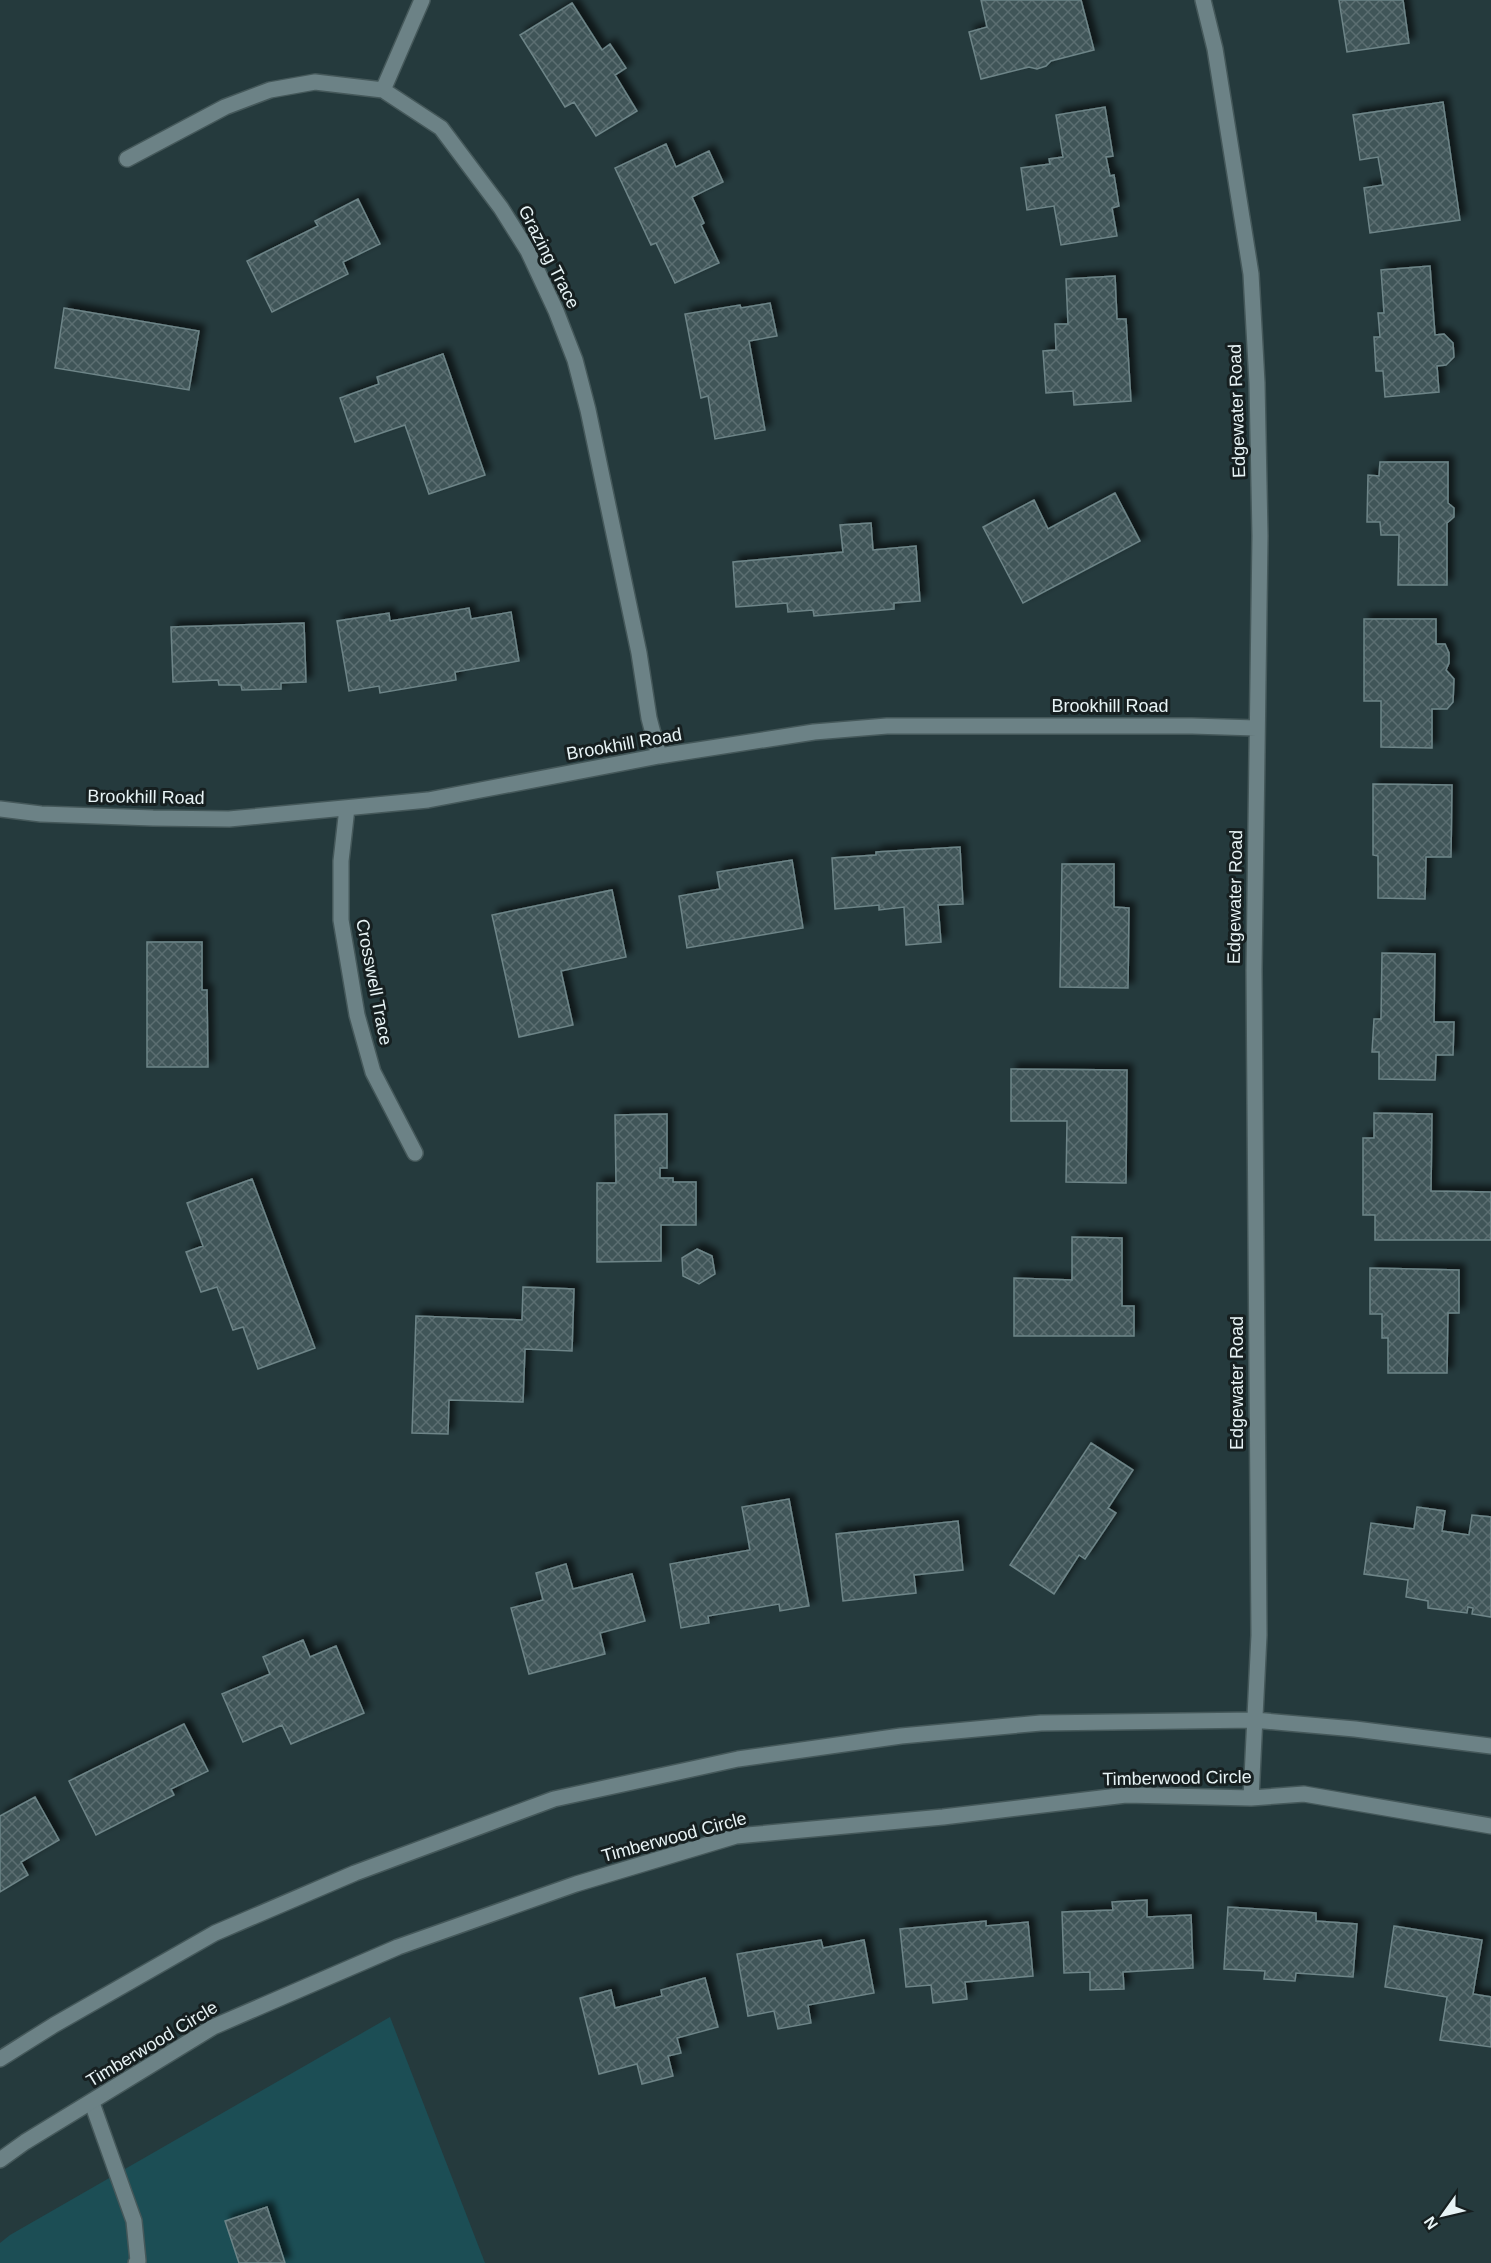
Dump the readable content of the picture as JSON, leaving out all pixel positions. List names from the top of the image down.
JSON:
{
  "streets": {
    "street": [
      "Grazing Trace",
      "Edgewater Road",
      "Brookhill Road",
      "Crosswell Trace",
      "Timberwood Circle"
    ]
  },
  "crossings": [
    ["Grazing Trace", "Brookhill Road"],
    ["Edgewater Road", "Brookhill Road"],
    ["Edgewater Road", "Timberwood Circle"],
    ["Brookhill Road", "Crosswell Trace"]
  ],
  "north": "bottom left"
}
